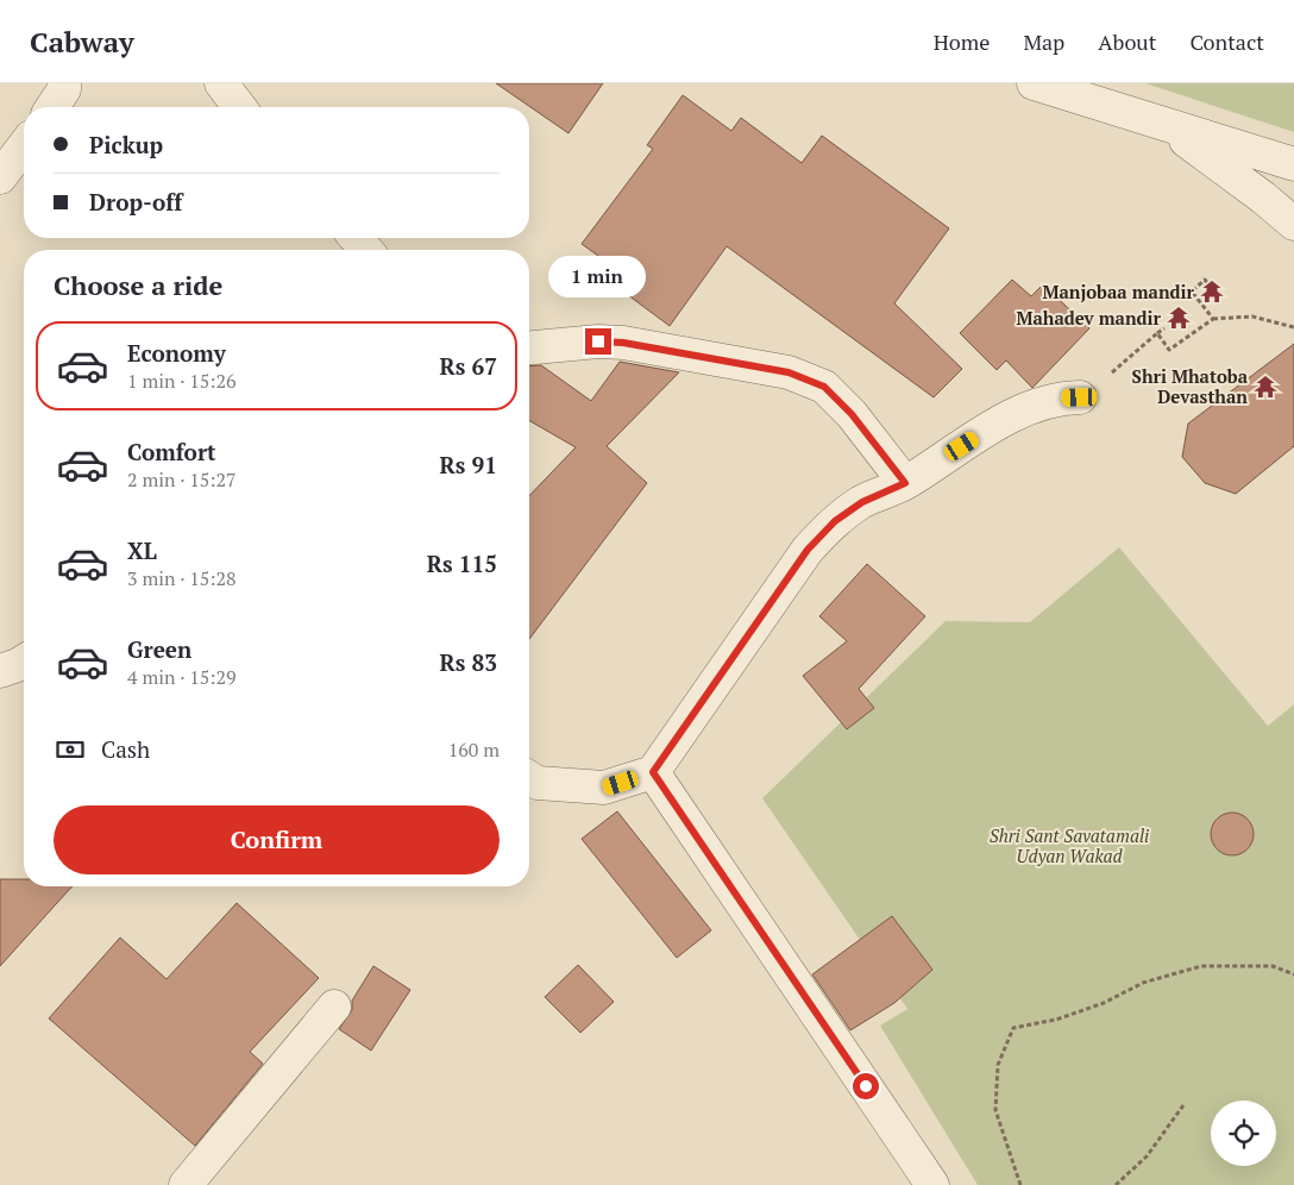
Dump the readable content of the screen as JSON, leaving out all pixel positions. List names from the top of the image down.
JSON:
{
  "parks": ["Shri Sant Savatamali Udyan Wakad"],
  "places": {
    "temple": ["Manjobaa mandir", "Mahadev mandir", "Shri Mhatoba Devasthan"]
  },
  "page": {
    "header": "Cabway",
    "nav": [
      "Home",
      "Map",
      "About",
      "Contact"
    ],
    "banner": ["Pickup", "Drop-off"],
    "heading": "Choose a ride",
    "bubble": "1 min",
    "list": [
      {
        "name": "Economy",
        "note": "1 min · 15:26",
        "value": "Rs 67"
      },
      {
        "name": "Comfort",
        "note": "2 min · 15:27",
        "value": "Rs 91"
      },
      {
        "name": "XL",
        "note": "3 min · 15:28",
        "value": "Rs 115"
      },
      {
        "name": "Green",
        "note": "4 min · 15:29",
        "value": "Rs 83"
      }
    ],
    "pay": ["Cash", "160 m"],
    "buttons": "Confirm"
  }
}
